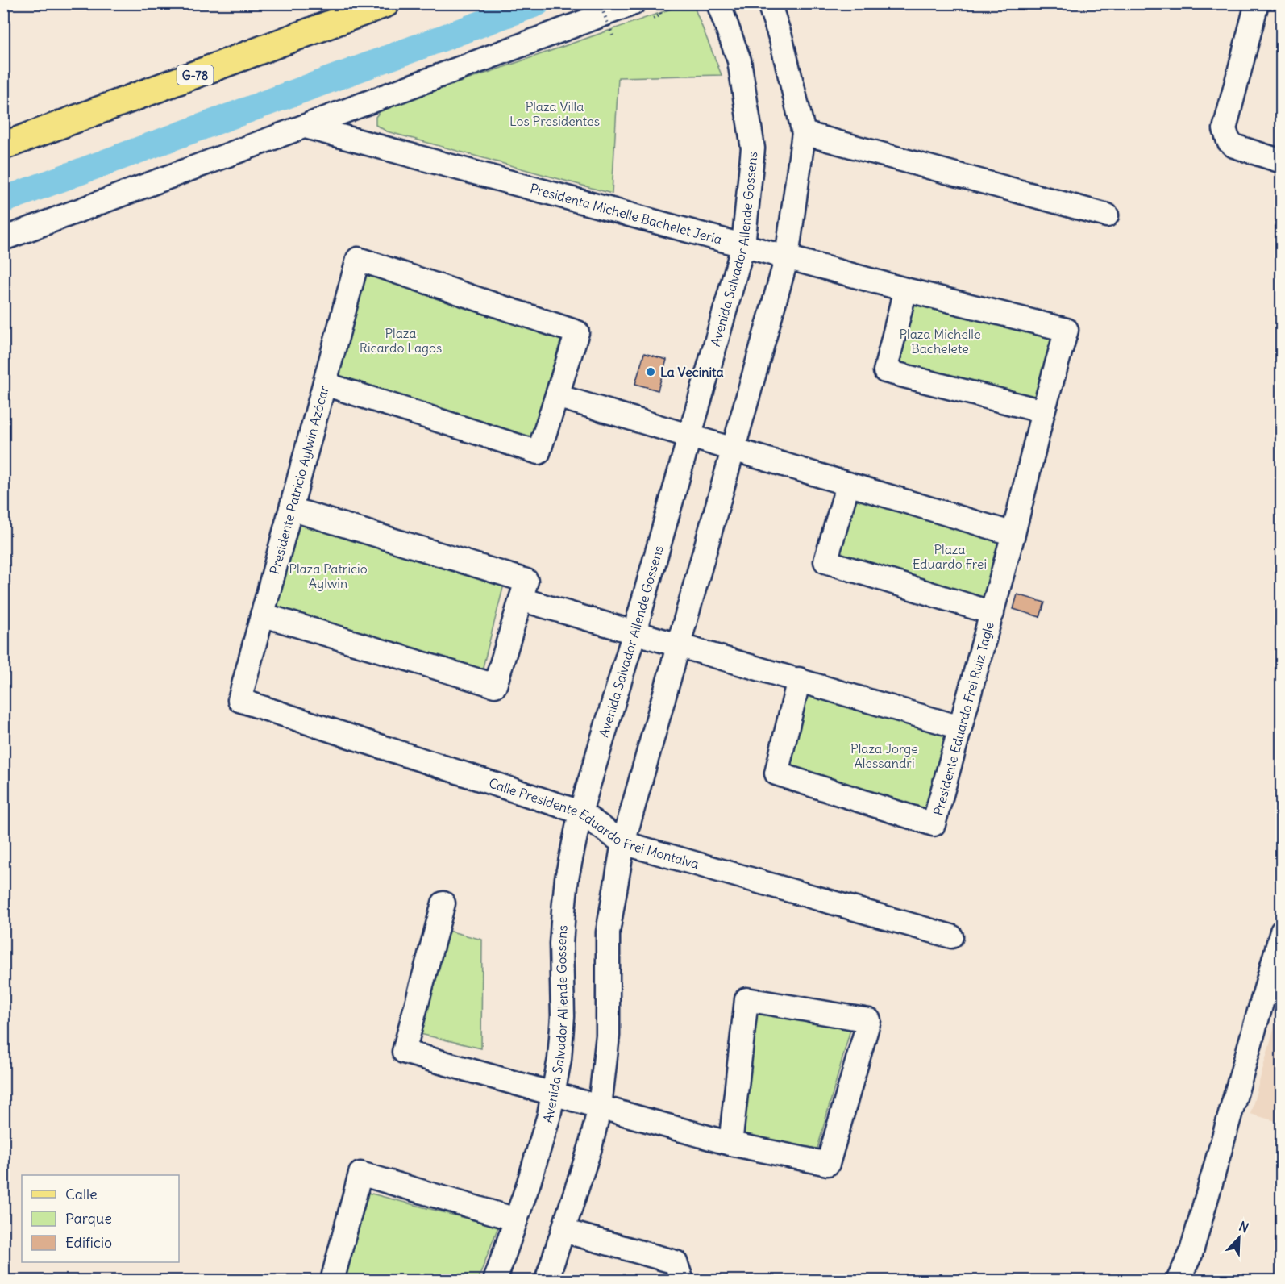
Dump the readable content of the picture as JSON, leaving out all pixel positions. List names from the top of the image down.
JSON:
{
  "streets": {
    "main road": ["G-78"],
    "street": [
      "Presidenta Michelle Bachelet Jeria",
      "Avenida Salvador Allende Gossens",
      "Presidente Patricio Aylwin Azócar",
      "Presidente Eduardo Frei Ruiz Tagle",
      "Calle Presidente Eduardo Frei Montalva"
    ]
  },
  "crossings": [
    ["Presidenta Michelle Bachelet Jeria", "Avenida Salvador Allende Gossens"],
    ["Presidenta Michelle Bachelet Jeria", "Presidente Eduardo Frei Ruiz Tagle"],
    ["Avenida Salvador Allende Gossens", "Calle Presidente Eduardo Frei Montalva"],
    ["Presidente Patricio Aylwin Azócar", "Calle Presidente Eduardo Frei Montalva"]
  ],
  "parks": [
    "Plaza Villa Los Presidentes",
    "Plaza Ricardo Lagos",
    "Plaza Michelle Bachelete",
    "Plaza Eduardo Frei",
    "Plaza Patricio Aylwin",
    "Plaza Jorge Alessandri"
  ],
  "places": ["La Vecinita"],
  "legend": ["Calle", "Parque", "Edificio"],
  "north": "top right"
}
